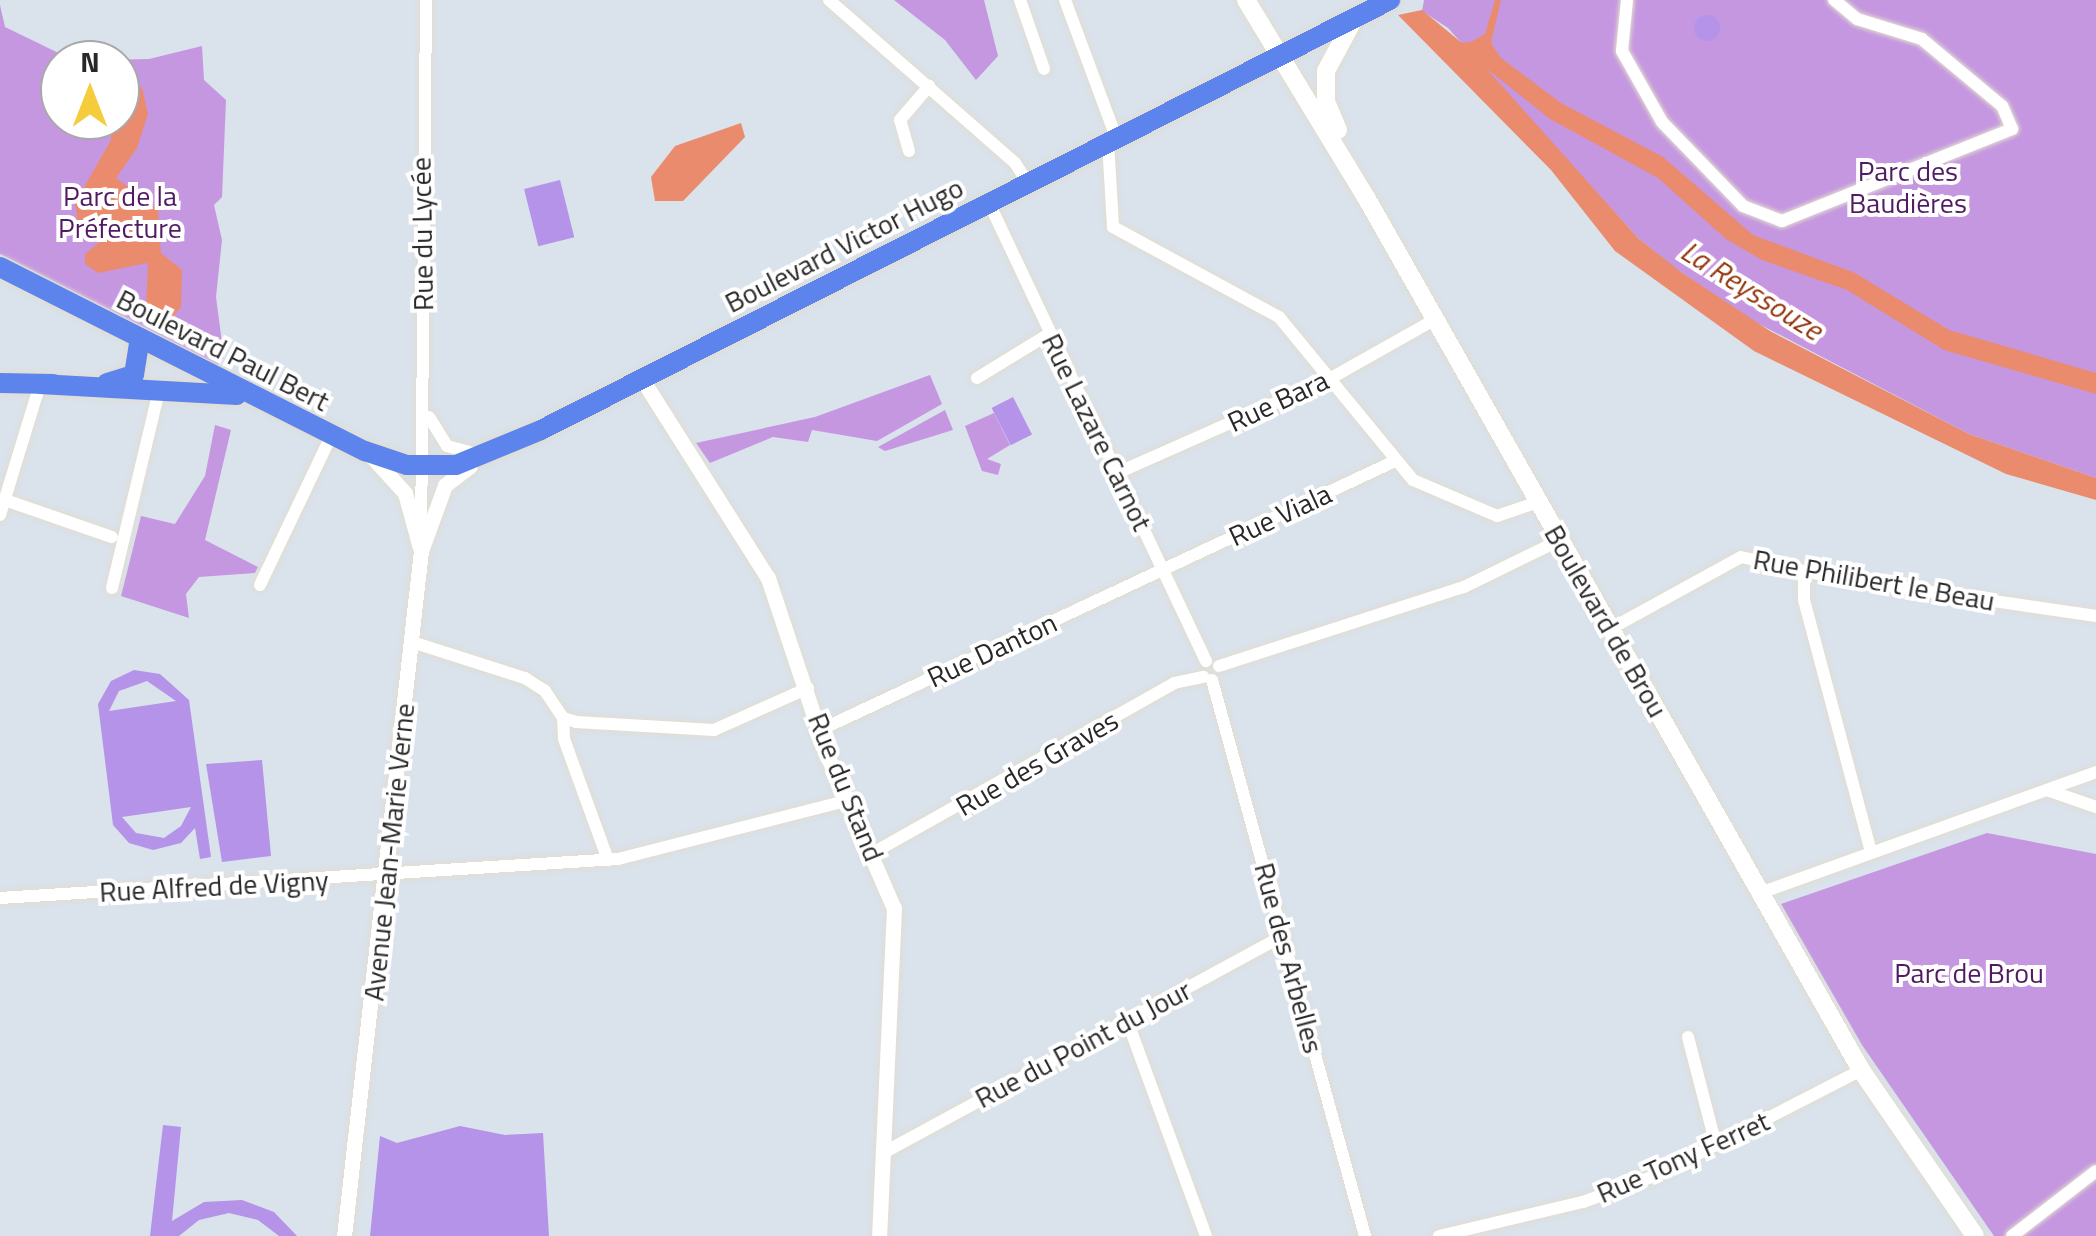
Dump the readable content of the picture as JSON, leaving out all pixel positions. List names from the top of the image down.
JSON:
{
  "streets": {
    "main road": ["Boulevard Victor Hugo", "Boulevard Paul Bert", "Boulevard de Brou"],
    "street": [
      "Rue du Lycée",
      "Rue Bara",
      "Rue Lazare Carnot",
      "Rue Viala",
      "Rue Philibert le Beau",
      "Rue Danton",
      "Rue des Graves",
      "Rue du Stand",
      "Avenue Jean-Marie Verne",
      "Rue Alfred de Vigny",
      "Rue des Arbelles",
      "Rue du Point du Jour",
      "Rue Tony Ferret"
    ]
  },
  "crossings": [
    ["Rue du Lycée", "Boulevard Victor Hugo"],
    ["Rue du Lycée", "Boulevard Paul Bert"],
    ["Rue du Lycée", "Avenue Jean-Marie Verne"],
    ["Boulevard Victor Hugo", "Boulevard Paul Bert"],
    ["Boulevard Victor Hugo", "Rue Lazare Carnot"],
    ["Boulevard Victor Hugo", "Boulevard de Brou"],
    ["Boulevard Victor Hugo", "Rue du Stand"],
    ["Boulevard Victor Hugo", "Avenue Jean-Marie Verne"],
    ["Boulevard Paul Bert", "Avenue Jean-Marie Verne"],
    ["Rue Bara", "Rue Lazare Carnot"],
    ["Rue Bara", "Boulevard de Brou"],
    ["Rue Lazare Carnot", "Rue Viala"],
    ["Rue Lazare Carnot", "Rue Danton"],
    ["Rue Viala", "Rue Danton"],
    ["Rue Philibert le Beau", "Boulevard de Brou"],
    ["Boulevard de Brou", "Rue Tony Ferret"],
    ["Rue Danton", "Rue du Stand"],
    ["Rue des Graves", "Rue du Stand"],
    ["Rue des Graves", "Rue des Arbelles"],
    ["Rue du Stand", "Rue Alfred de Vigny"],
    ["Rue du Stand", "Rue du Point du Jour"],
    ["Avenue Jean-Marie Verne", "Rue Alfred de Vigny"],
    ["Rue des Arbelles", "Rue du Point du Jour"]
  ],
  "water": ["La Reyssouze"],
  "parks": ["Parc des Baudières", "Parc de la Préfecture", "Parc de Brou"],
  "north": "top"
}
